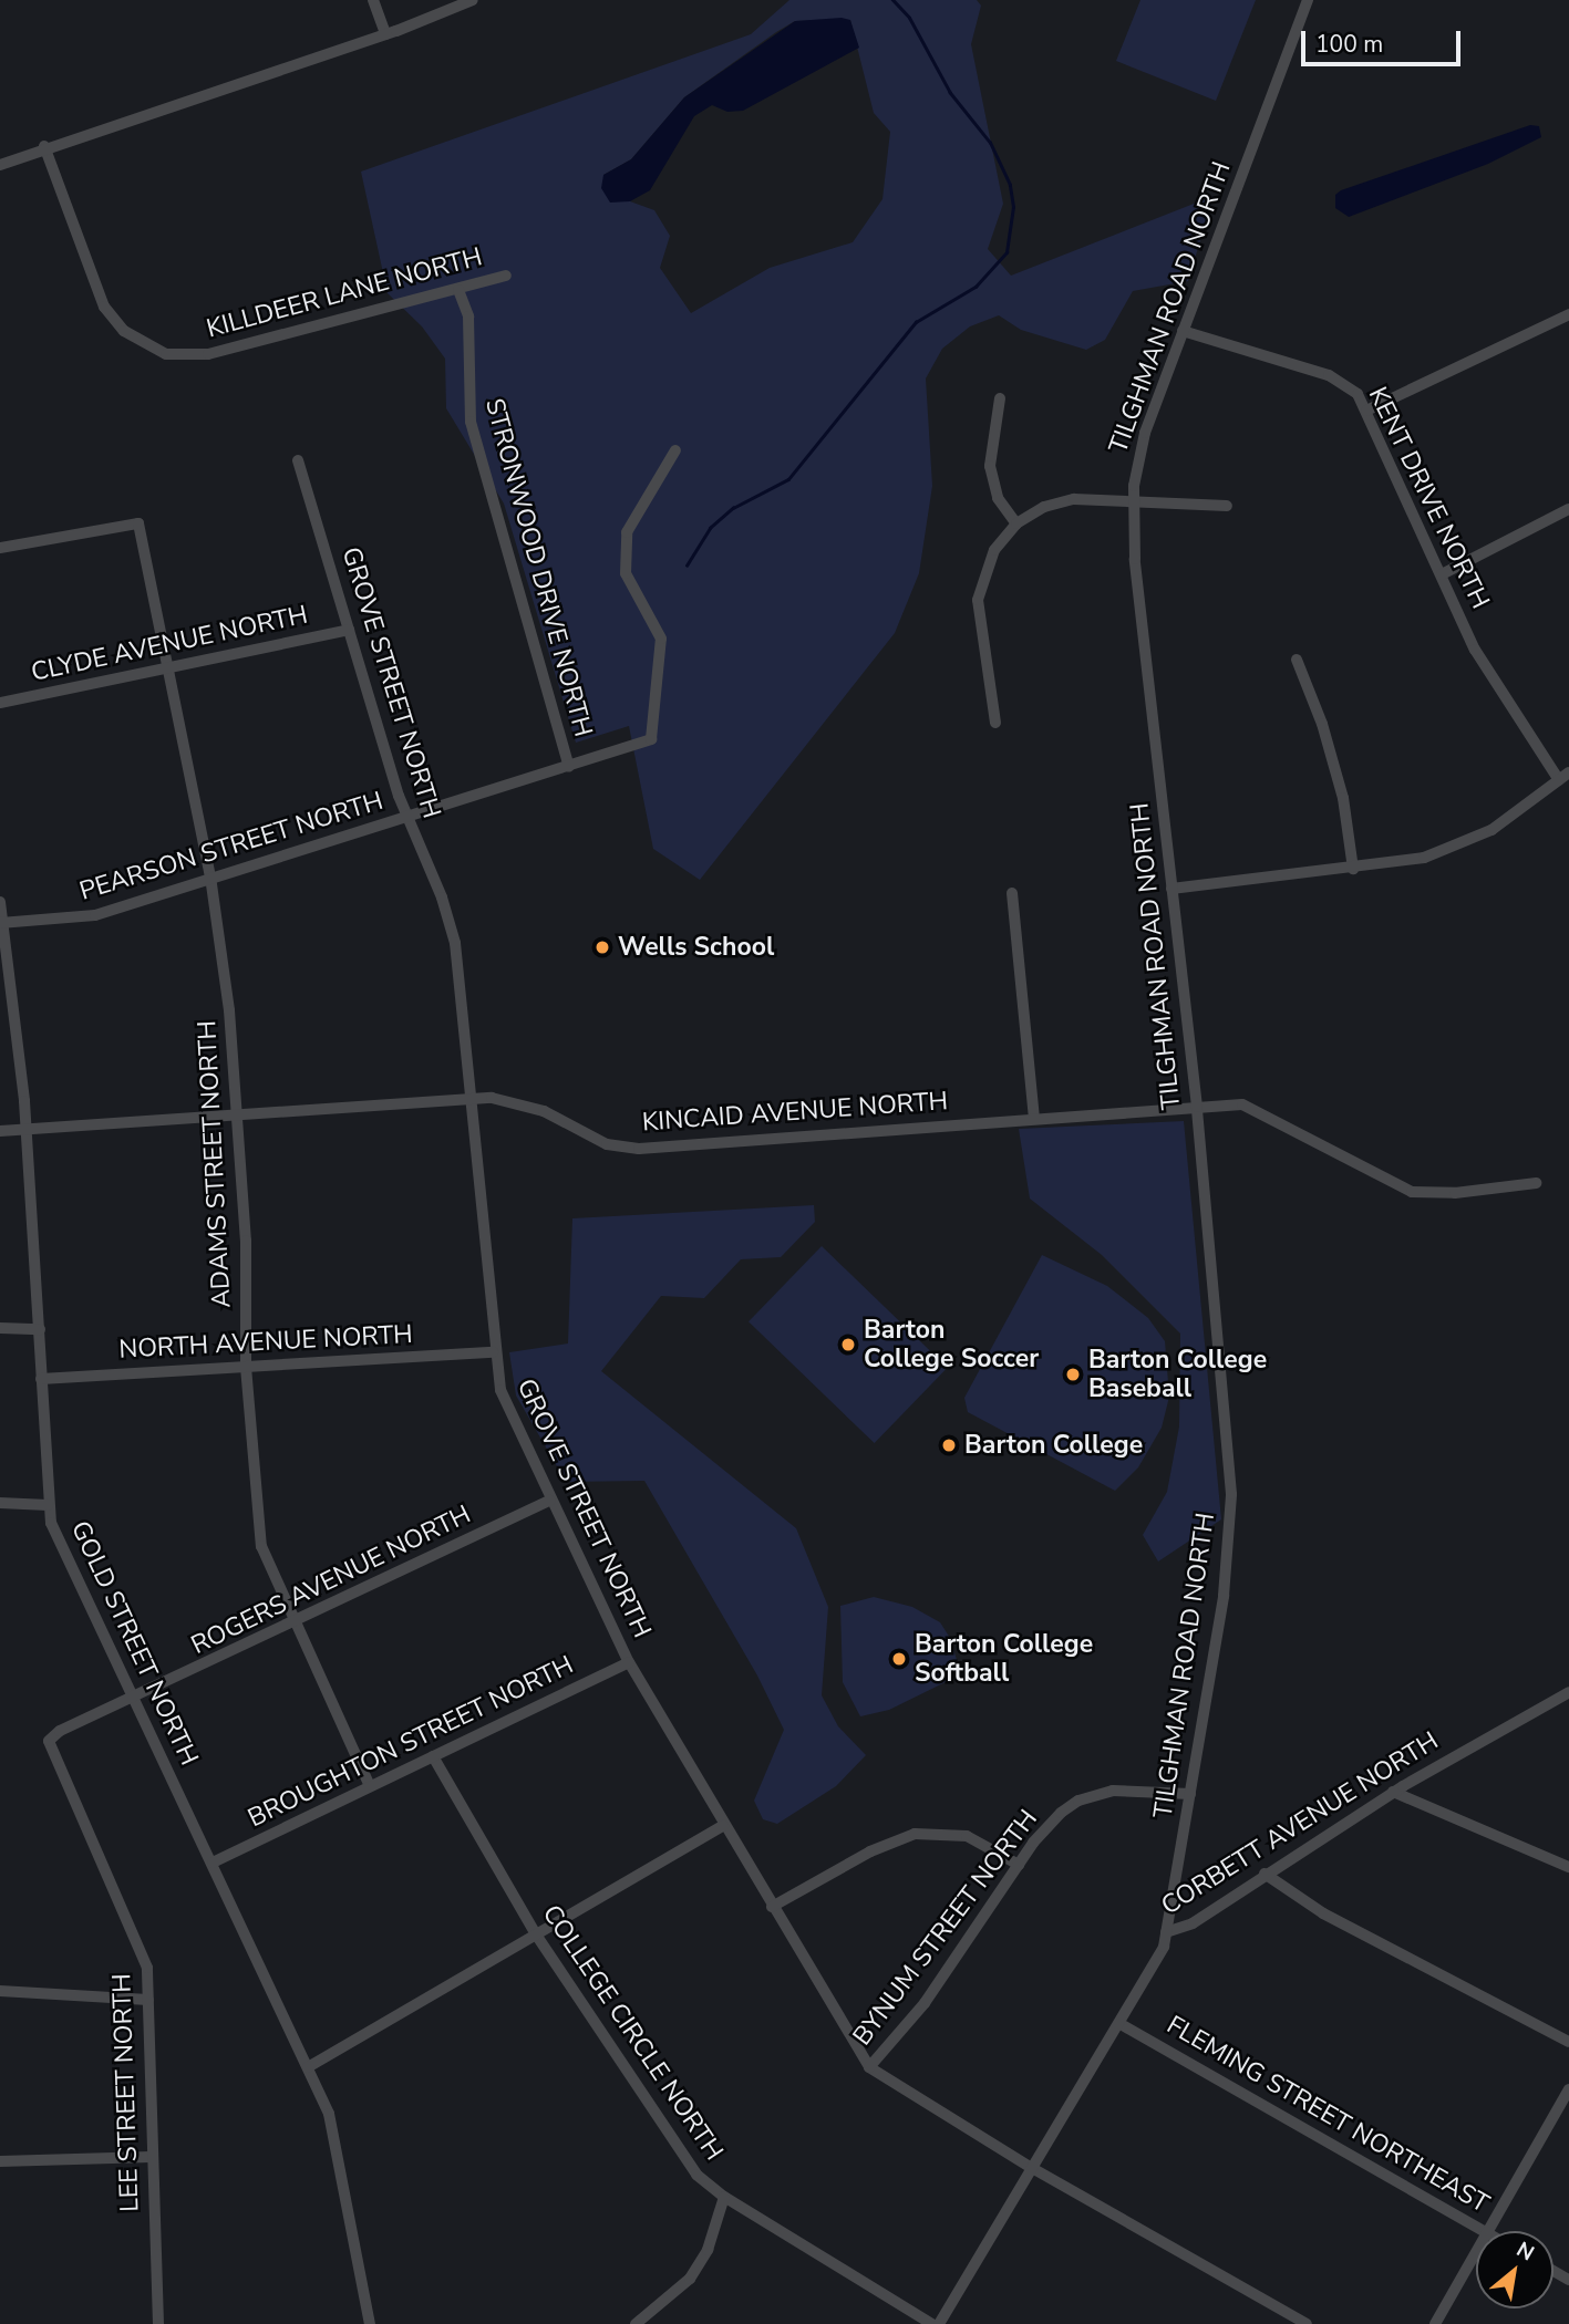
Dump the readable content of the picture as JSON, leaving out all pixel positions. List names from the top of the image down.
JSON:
{
  "streets": {
    "street": [
      "KILLDEER LANE NORTH",
      "TILGHMAN ROAD NORTH",
      "KENT DRIVE NORTH",
      "STRONWOOD DRIVE NORTH",
      "CLYDE AVENUE NORTH",
      "GROVE STREET NORTH",
      "PEARSON STREET NORTH",
      "KINCAID AVENUE NORTH",
      "ADAMS STREET NORTH",
      "NORTH AVENUE NORTH",
      "ROGERS AVENUE NORTH",
      "GOLD STREET NORTH",
      "BROUGHTON STREET NORTH",
      "CORBETT AVENUE NORTH",
      "BYNUM STREET NORTH",
      "COLLEGE CIRCLE NORTH",
      "LEE STREET NORTH",
      "FLEMING STREET NORTHEAST"
    ]
  },
  "crossings": [
    ["KILLDEER LANE NORTH", "STRONWOOD DRIVE NORTH"],
    ["TILGHMAN ROAD NORTH", "KENT DRIVE NORTH"],
    ["TILGHMAN ROAD NORTH", "KINCAID AVENUE NORTH"],
    ["TILGHMAN ROAD NORTH", "CORBETT AVENUE NORTH"],
    ["TILGHMAN ROAD NORTH", "BYNUM STREET NORTH"],
    ["STRONWOOD DRIVE NORTH", "PEARSON STREET NORTH"],
    ["CLYDE AVENUE NORTH", "GROVE STREET NORTH"],
    ["CLYDE AVENUE NORTH", "ADAMS STREET NORTH"],
    ["GROVE STREET NORTH", "PEARSON STREET NORTH"],
    ["GROVE STREET NORTH", "KINCAID AVENUE NORTH"],
    ["GROVE STREET NORTH", "NORTH AVENUE NORTH"],
    ["GROVE STREET NORTH", "ROGERS AVENUE NORTH"],
    ["GROVE STREET NORTH", "BROUGHTON STREET NORTH"],
    ["GROVE STREET NORTH", "CORBETT AVENUE NORTH"],
    ["GROVE STREET NORTH", "BYNUM STREET NORTH"],
    ["PEARSON STREET NORTH", "ADAMS STREET NORTH"],
    ["PEARSON STREET NORTH", "GOLD STREET NORTH"],
    ["KINCAID AVENUE NORTH", "ADAMS STREET NORTH"],
    ["KINCAID AVENUE NORTH", "GOLD STREET NORTH"],
    ["ADAMS STREET NORTH", "NORTH AVENUE NORTH"],
    ["ADAMS STREET NORTH", "ROGERS AVENUE NORTH"],
    ["ADAMS STREET NORTH", "BROUGHTON STREET NORTH"],
    ["NORTH AVENUE NORTH", "GOLD STREET NORTH"],
    ["ROGERS AVENUE NORTH", "GOLD STREET NORTH"],
    ["ROGERS AVENUE NORTH", "LEE STREET NORTH"],
    ["GOLD STREET NORTH", "BROUGHTON STREET NORTH"],
    ["BROUGHTON STREET NORTH", "COLLEGE CIRCLE NORTH"],
    ["CORBETT AVENUE NORTH", "FLEMING STREET NORTHEAST"]
  ],
  "places": [
    "Wells School",
    "Barton College Soccer",
    "Barton College Baseball",
    "Barton College",
    "Barton College Softball"
  ],
  "scale_bar": "100 m",
  "north": "top right"
}
